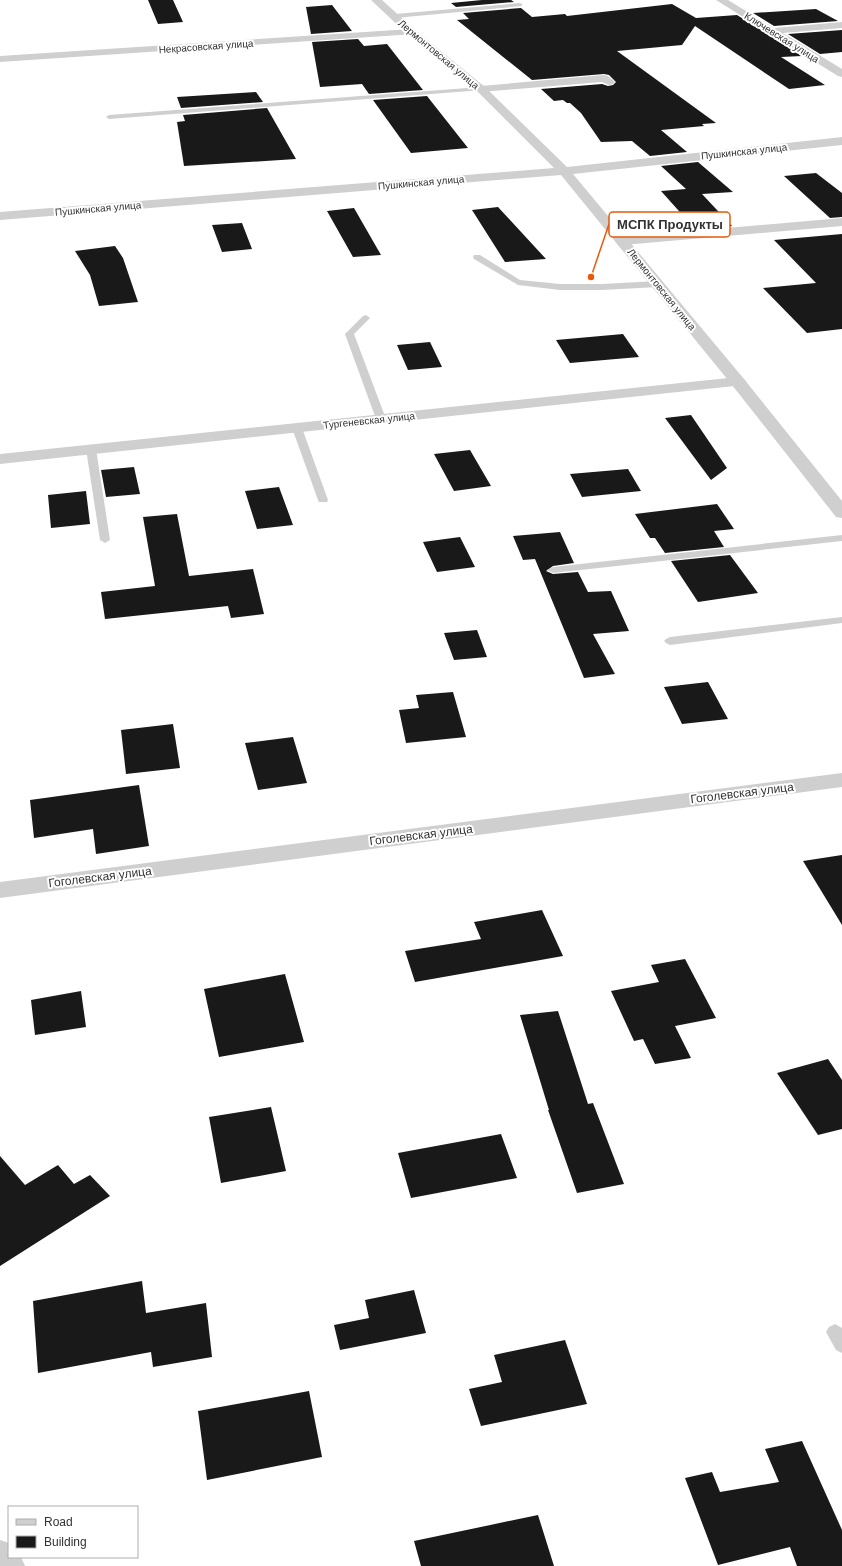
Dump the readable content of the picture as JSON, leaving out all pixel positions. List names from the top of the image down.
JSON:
{
  "streets": {
    "street": [
      "Ключевская улица",
      "Некрасовская улица",
      "Лермонтовская улица",
      "Пушкинская улица",
      "Тургеневская улица",
      "Гоголевская улица"
    ]
  },
  "crossings": [
    ["Некрасовская улица", "Лермонтовская улица"],
    ["Лермонтовская улица", "Пушкинская улица"],
    ["Лермонтовская улица", "Тургеневская улица"]
  ],
  "places": ["МСПК Продукты"],
  "legend": ["Road", "Building"]
}
